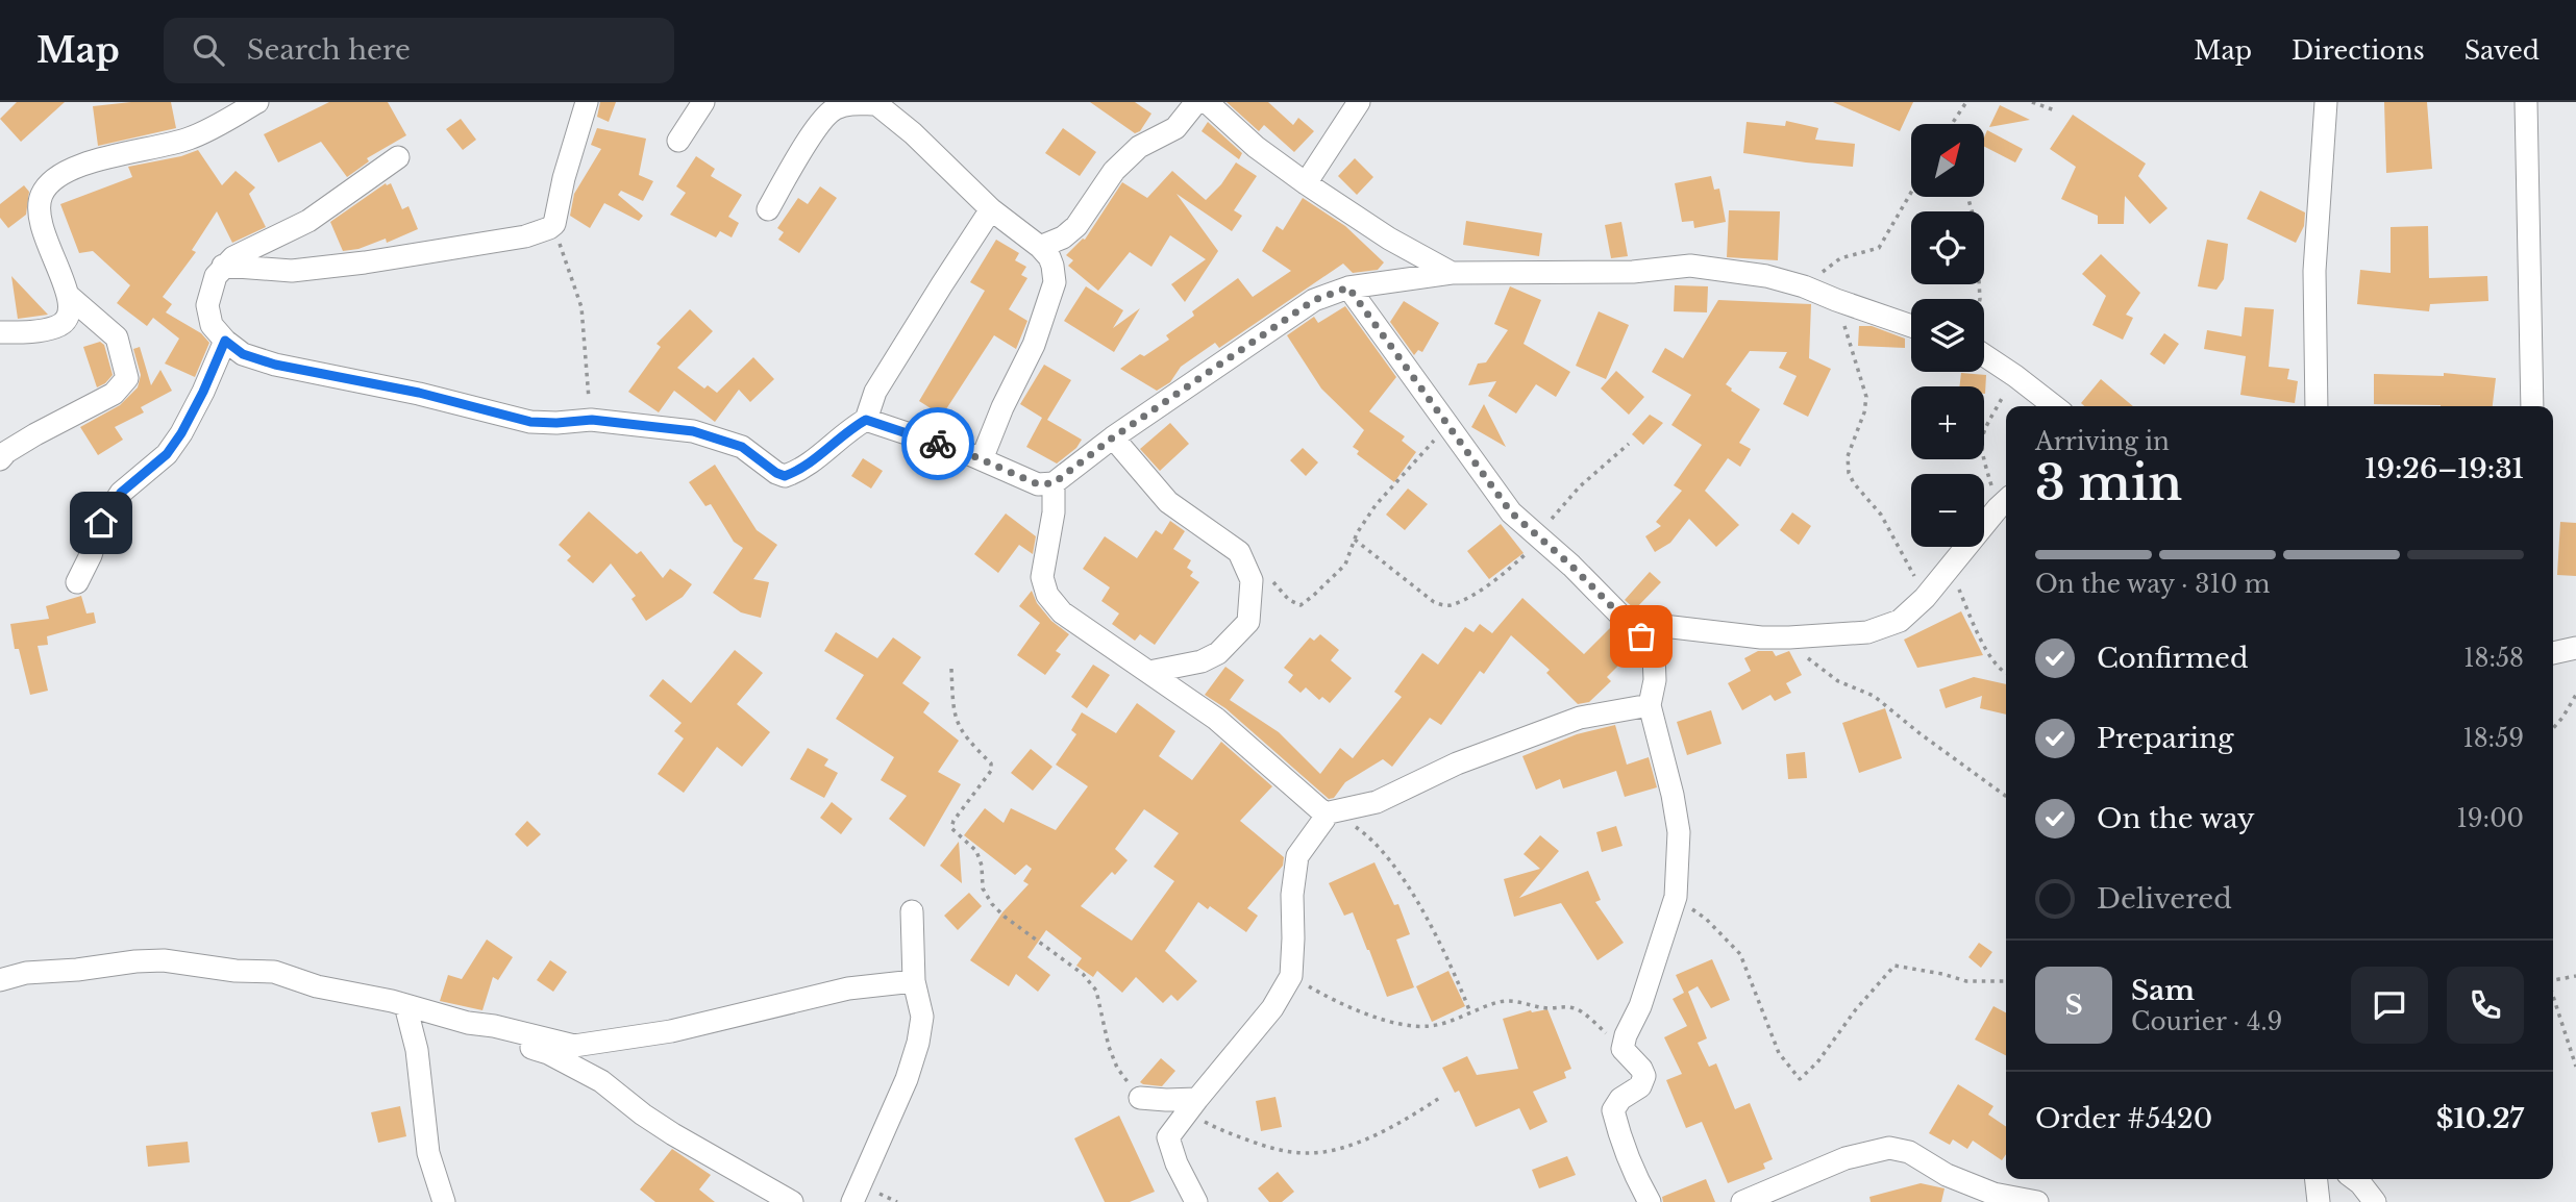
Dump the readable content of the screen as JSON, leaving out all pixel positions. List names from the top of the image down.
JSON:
{
  "north": "top right",
  "page": {
    "header": "Map",
    "search": "Search here",
    "nav": ["Map", "Directions", "Saved"],
    "map_buttons": ["+", "−"],
    "heading": ["3 min", "Arriving in", "19:26–19:31"],
    "panel": [
      "Sam",
      "Courier · 4.9",
      "Order #5420",
      "$10.27"
    ],
    "bar": "On the way · 310 m",
    "list": [
      ["Confirmed", "18:58"],
      ["Preparing", "18:59"],
      ["On the way", "19:00"],
      "Delivered"
    ],
    "round": "S"
  }
}
